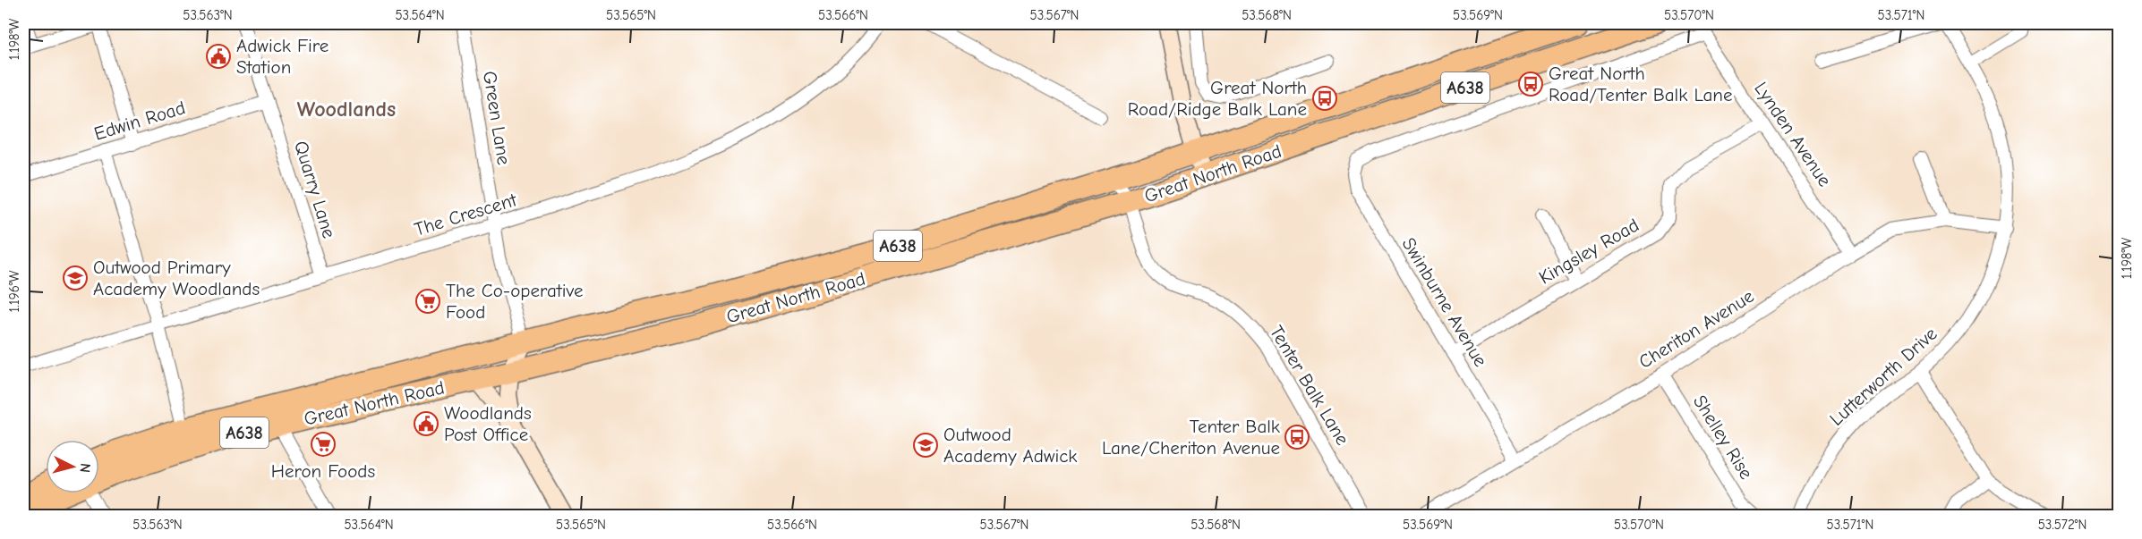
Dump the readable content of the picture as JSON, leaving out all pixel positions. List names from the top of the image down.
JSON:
{
  "streets": {
    "highway": ["A638", "Great North Road"],
    "street": [
      "Green Lane",
      "Edwin Road",
      "Lynden Avenue",
      "Quarry Lane",
      "The Crescent",
      "Kingsley Road",
      "Swinburne Avenue",
      "Cheriton Avenue",
      "Lutterworth Drive",
      "Tenter Balk Lane",
      "Shelley Rise"
    ]
  },
  "crossings": [
    ["Green Lane", "Great North Road"],
    ["Green Lane", "The Crescent"],
    ["Edwin Road", "Quarry Lane"],
    ["Lynden Avenue", "Kingsley Road"],
    ["Lynden Avenue", "Swinburne Avenue"],
    ["Lynden Avenue", "Cheriton Avenue"],
    ["Great North Road", "Tenter Balk Lane"],
    ["Quarry Lane", "The Crescent"],
    ["Kingsley Road", "Swinburne Avenue"],
    ["Swinburne Avenue", "Cheriton Avenue"],
    ["Cheriton Avenue", "Lutterworth Drive"],
    ["Cheriton Avenue", "Shelley Rise"]
  ],
  "districts": ["Woodlands"],
  "places": {
    "public building": ["Adwick Fire Station", "Woodlands Post Office"],
    "bus stop": ["Great North Road/Tenter Balk Lane", "Great North Road/Ridge Balk Lane", "Tenter Balk Lane/Cheriton Avenue"],
    "school or university": ["Outwood Primary Academy Woodlands", "Outwood Academy Adwick"],
    "supermarket": ["The Co-operative Food", "Heron Foods"]
  },
  "north": "right",
  "coordinates": [
    "53.563°N",
    "53.564°N",
    "53.565°N",
    "53.566°N",
    "53.567°N",
    "53.568°N",
    "53.569°N",
    "53.570°N",
    "53.571°N",
    "1.198°W",
    "1.196°W",
    "53.572°N"
  ]
}
